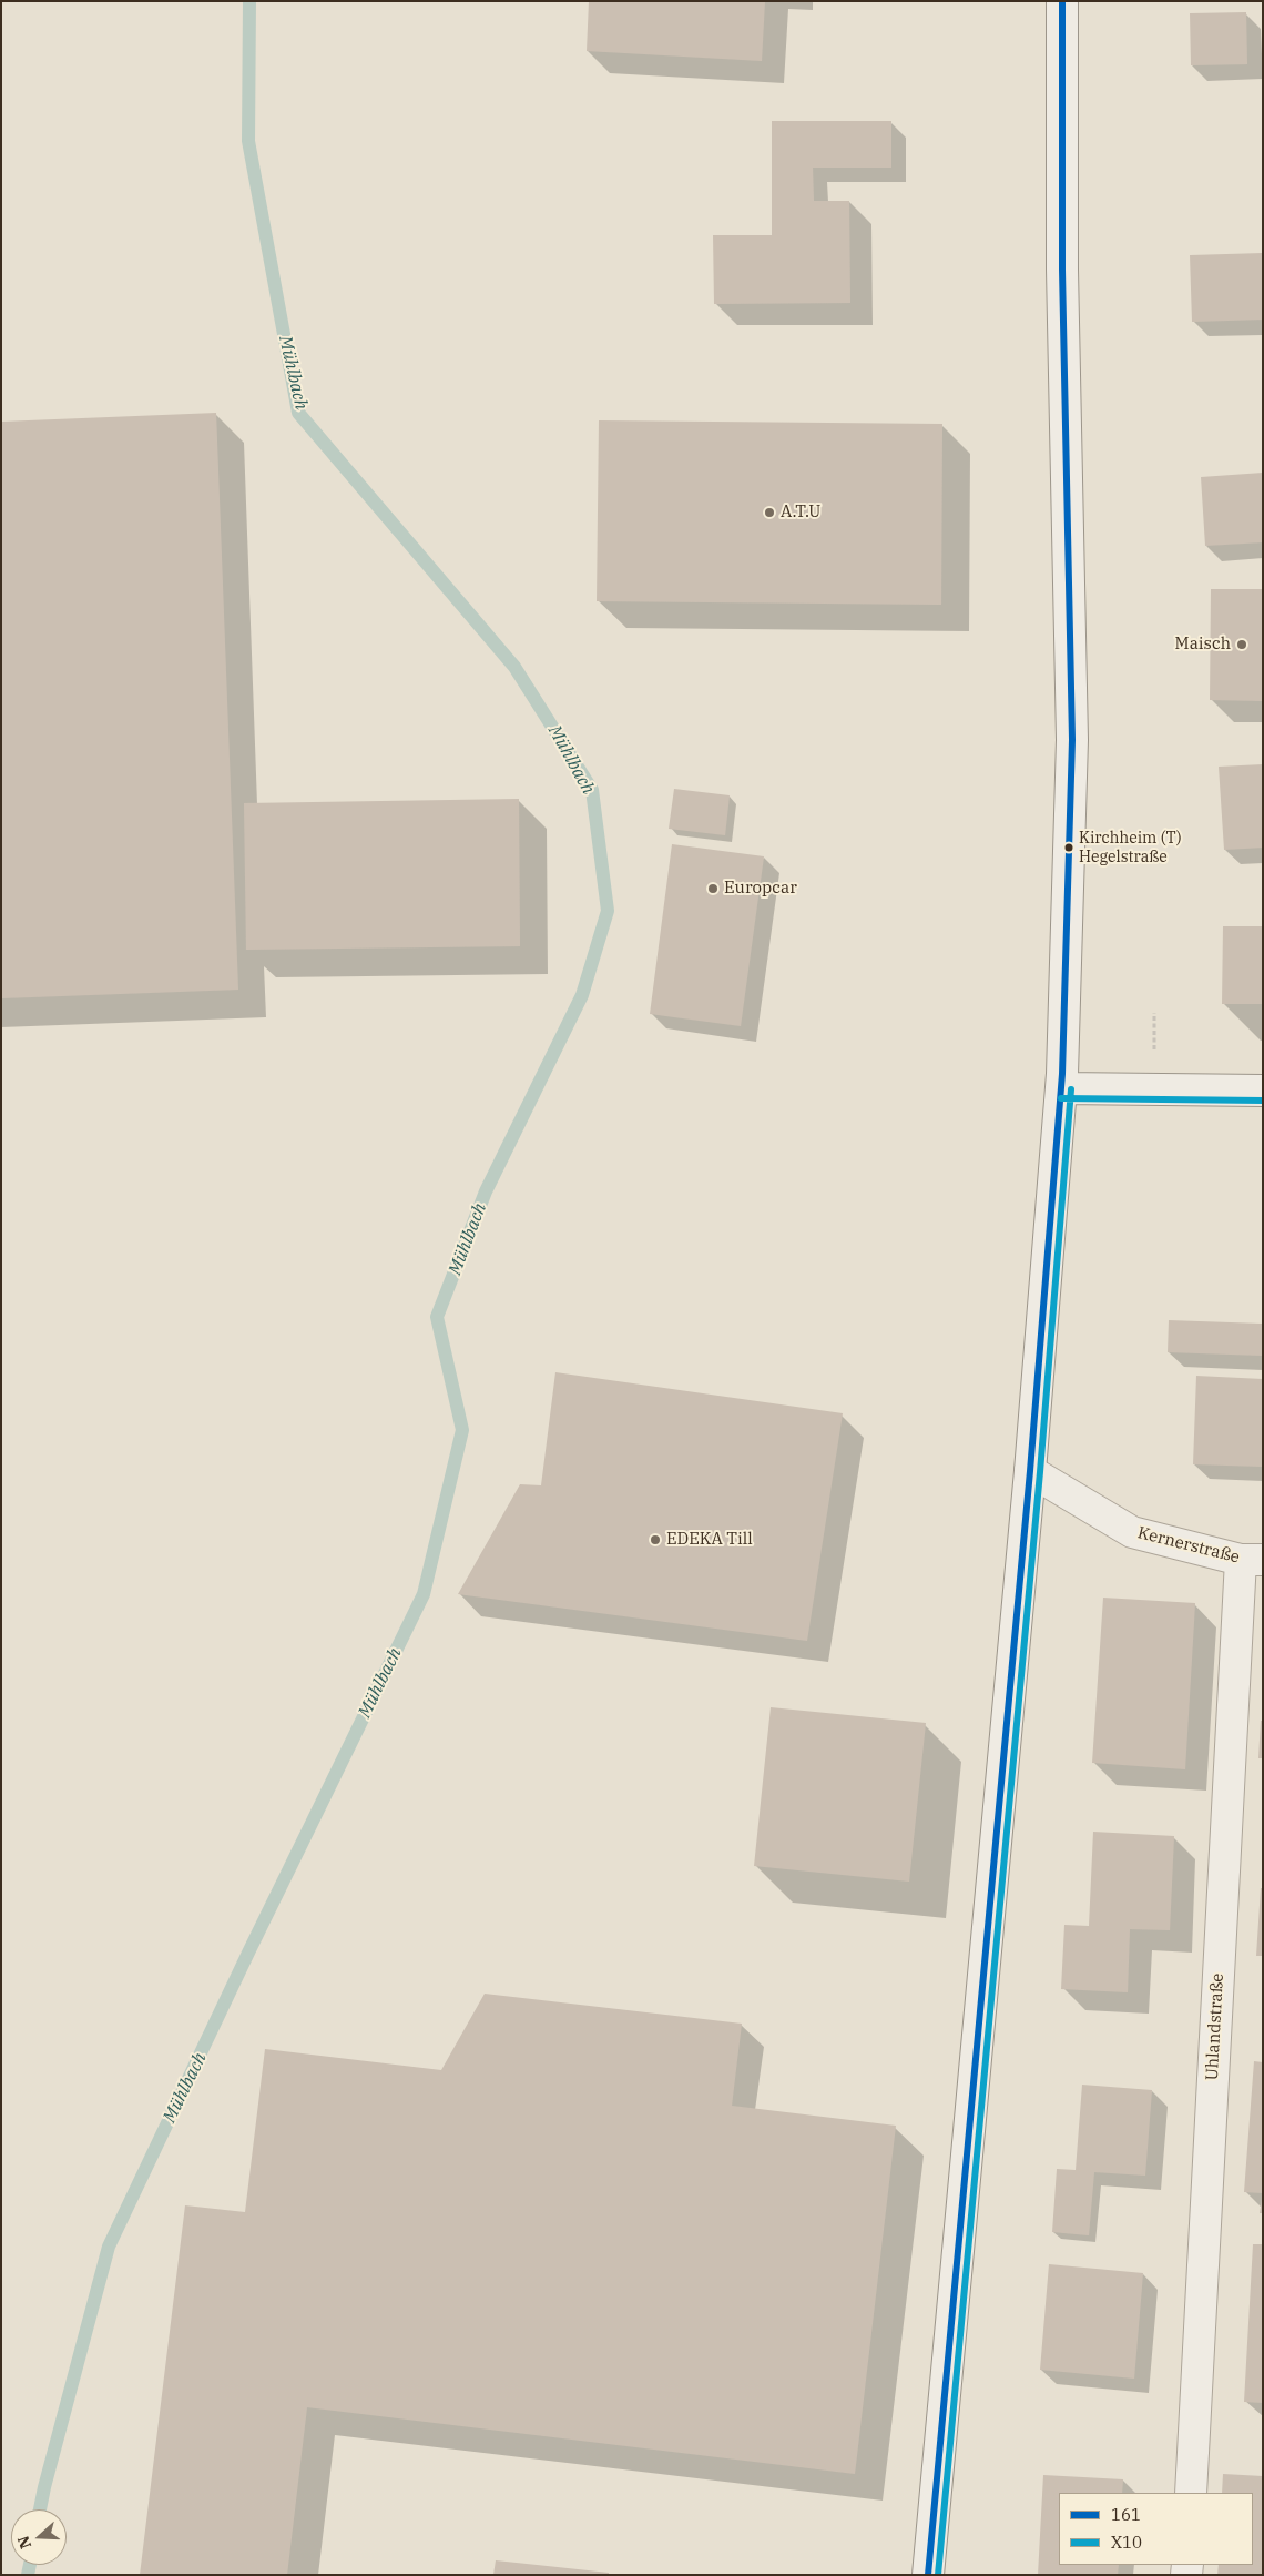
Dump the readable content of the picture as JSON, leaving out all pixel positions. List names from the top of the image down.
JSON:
{
  "streets": {
    "main road": ["Kernerstraße", "Uhlandstraße"]
  },
  "crossings": [
    ["Kernerstraße", "Uhlandstraße"]
  ],
  "water": ["Mühlbach"],
  "places": [
    "A.T.U",
    "Maisch",
    "Kirchheim (T) Hegelstraße",
    "Europcar",
    "EDEKA Till"
  ],
  "lines": ["transit line 161", "transit line X10"],
  "legend": ["161", "X10"],
  "north": "left"
}
